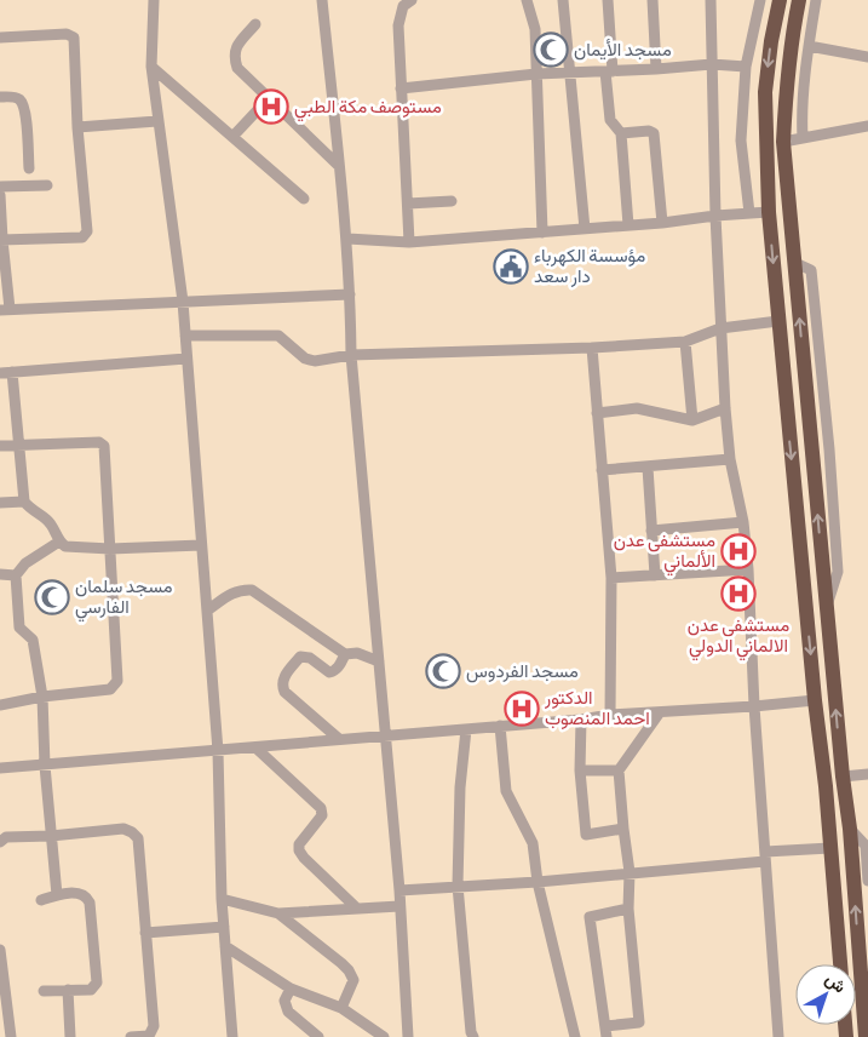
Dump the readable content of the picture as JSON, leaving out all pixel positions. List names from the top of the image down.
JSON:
{
  "places": {
    "mosque": ["مسجد الأيمان", "مسجد سلمان الفارسي", "مسجد الفردوس"],
    "hospital": [
      "مستوصف مكة الطبي",
      "مستشفى عدن الألماني",
      "مستشفى عدن الالماني الدولي",
      "الدكتور احمد المنصوب"
    ],
    "public building": ["مؤسسة الكهرباء دار سعد"]
  },
  "north": "top right"
}
